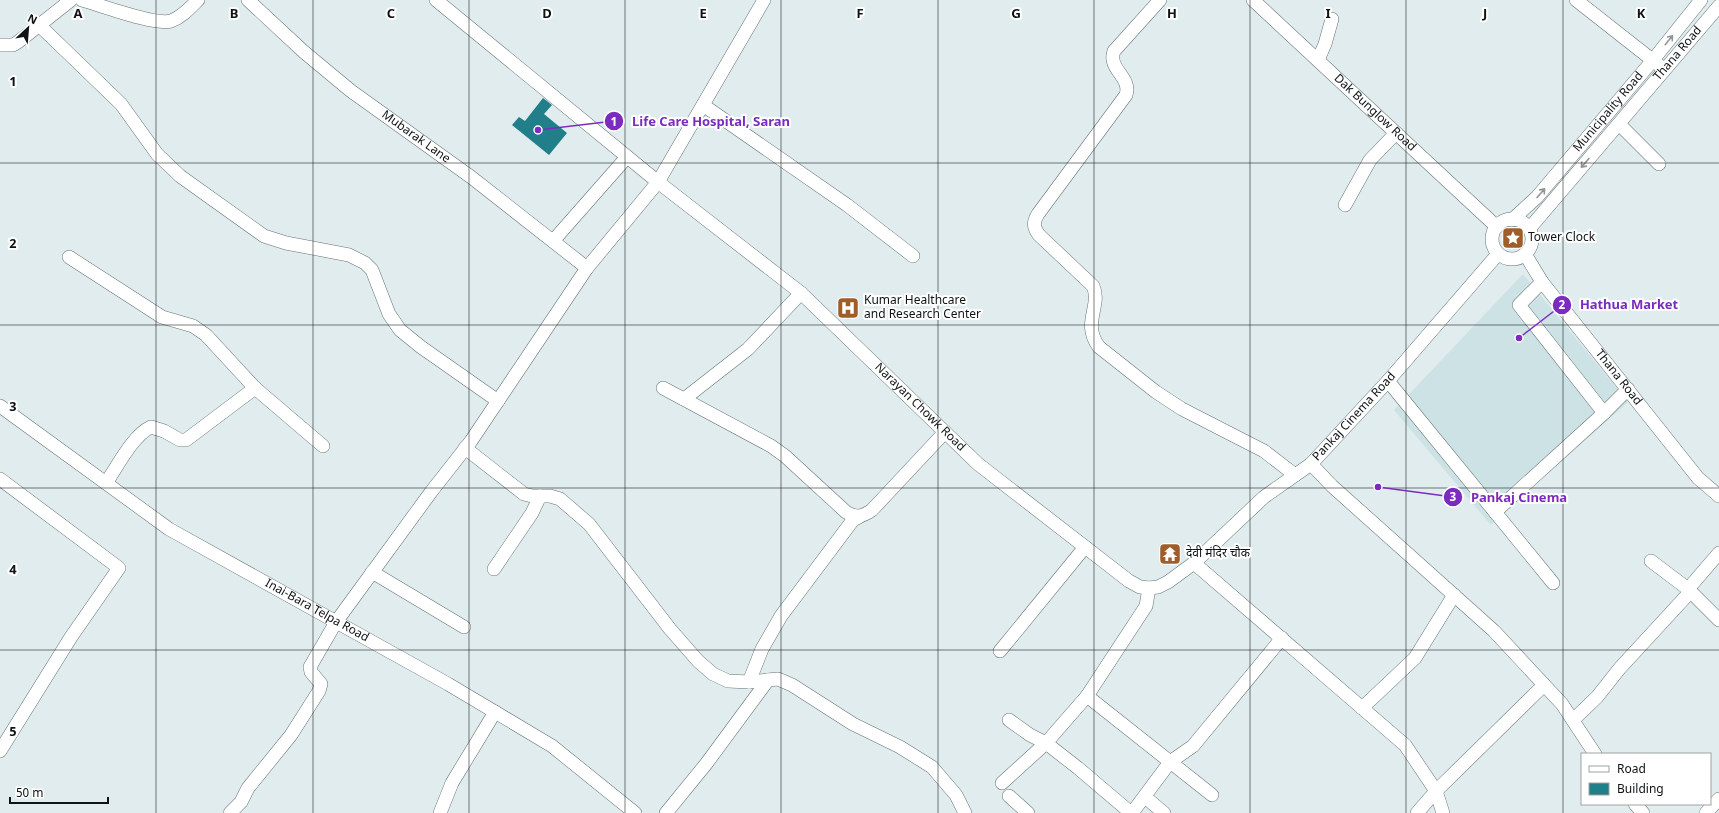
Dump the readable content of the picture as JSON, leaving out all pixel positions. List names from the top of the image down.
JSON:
{
  "streets": {
    "street": [
      "Thana Road",
      "Municipality Road",
      "Dak Bunglow Road",
      "Mubarak Lane",
      "Narayan Chowk Road",
      "Pankaj Cinema Road",
      "Inai-Bara Telpa Road"
    ]
  },
  "crossings": [
    ["Thana Road", "Municipality Road"],
    ["Thana Road", "Dak Bunglow Road"],
    ["Thana Road", "Pankaj Cinema Road"],
    ["Municipality Road", "Dak Bunglow Road"],
    ["Municipality Road", "Pankaj Cinema Road"],
    ["Dak Bunglow Road", "Pankaj Cinema Road"]
  ],
  "one_way": ["Municipality Road"],
  "places": {
    "other": ["Life Care Hospital, Saran", "Hathua Market", "Pankaj Cinema"],
    "place": ["Tower Clock"],
    "hospital": ["Kumar Healthcare and Research Center"],
    "temple": ["देवी मंदिर चौक"]
  },
  "legend": ["Road", "Building"],
  "scale_bar": "50 m",
  "north": "top right",
  "grid": {
    "columns": [
      "A",
      "B",
      "C",
      "D",
      "E",
      "F",
      "G",
      "H",
      "I",
      "J",
      "K"
    ],
    "rows": [
      "1",
      "2",
      "3",
      "4",
      "5"
    ]
  }
}
